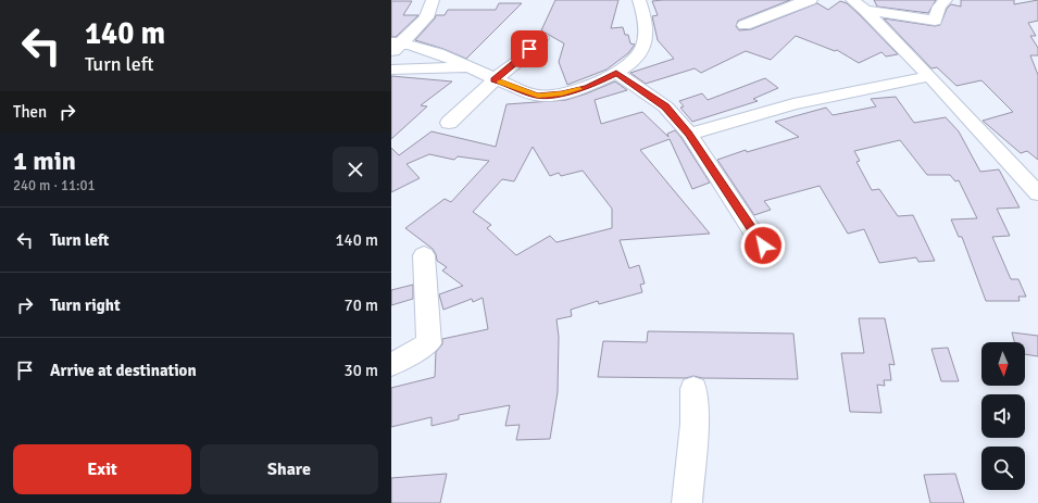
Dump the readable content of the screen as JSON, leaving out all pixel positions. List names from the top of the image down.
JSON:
{
  "north": "bottom",
  "page": {
    "turn": ["140 m", "Turn left"],
    "then": "Then",
    "heading": ["1 min", "240 m · 11:01"],
    "list": [
      {
        "name": "Turn left",
        "value": "140 m"
      },
      {
        "name": "Turn right",
        "value": "70 m"
      },
      {
        "name": "Arrive at destination",
        "value": "30 m"
      }
    ],
    "buttons": ["Exit", "Share"]
  }
}
